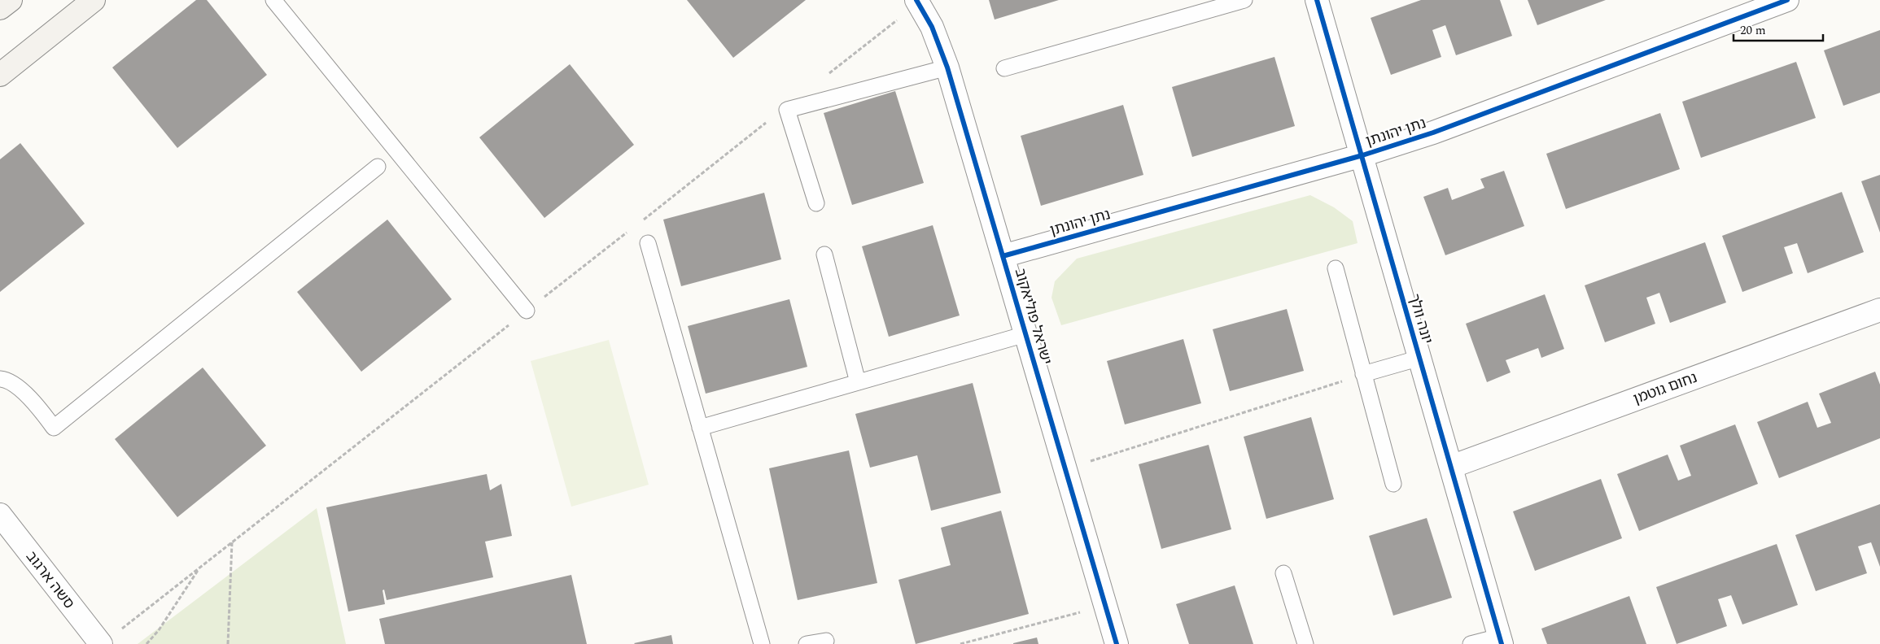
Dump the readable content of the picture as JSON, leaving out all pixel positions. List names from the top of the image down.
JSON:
{
  "streets": {
    "street": [
      "נתן יהונתן",
      "ישראל פוליאקוב",
      "יונה וולך",
      "נחום גוטמן",
      "סשה ארגוב"
    ]
  },
  "crossings": [
    ["נתן יהונתן", "ישראל פוליאקוב"],
    ["נתן יהונתן", "יונה וולך"],
    ["יונה וולך", "נחום גוטמן"]
  ],
  "scale_bar": "20 m"
}
